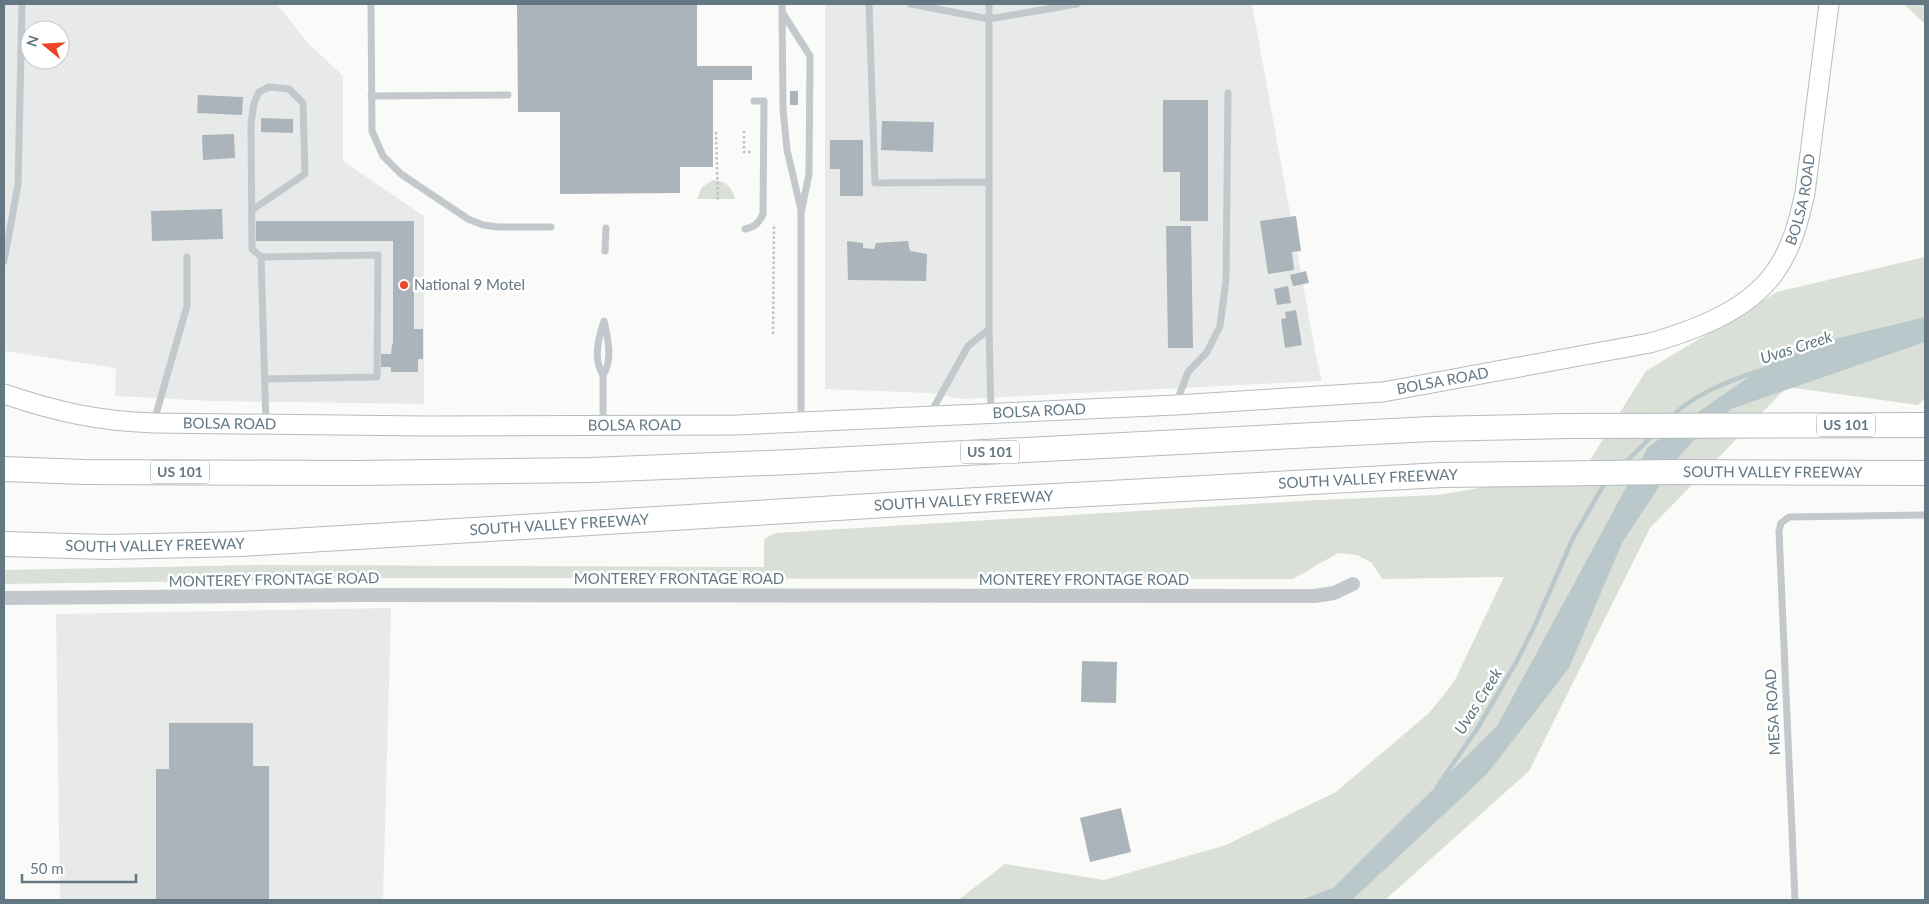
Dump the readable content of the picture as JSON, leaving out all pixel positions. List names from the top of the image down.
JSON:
{
  "streets": {
    "highway": ["US 101", "SOUTH VALLEY FREEWAY"],
    "main road": ["BOLSA ROAD"],
    "street": ["MONTEREY FRONTAGE ROAD"],
    "lane": ["MESA ROAD"]
  },
  "water": ["Uvas Creek"],
  "places": ["National 9 Motel"],
  "scale_bar": "50 m",
  "north": "left"
}
